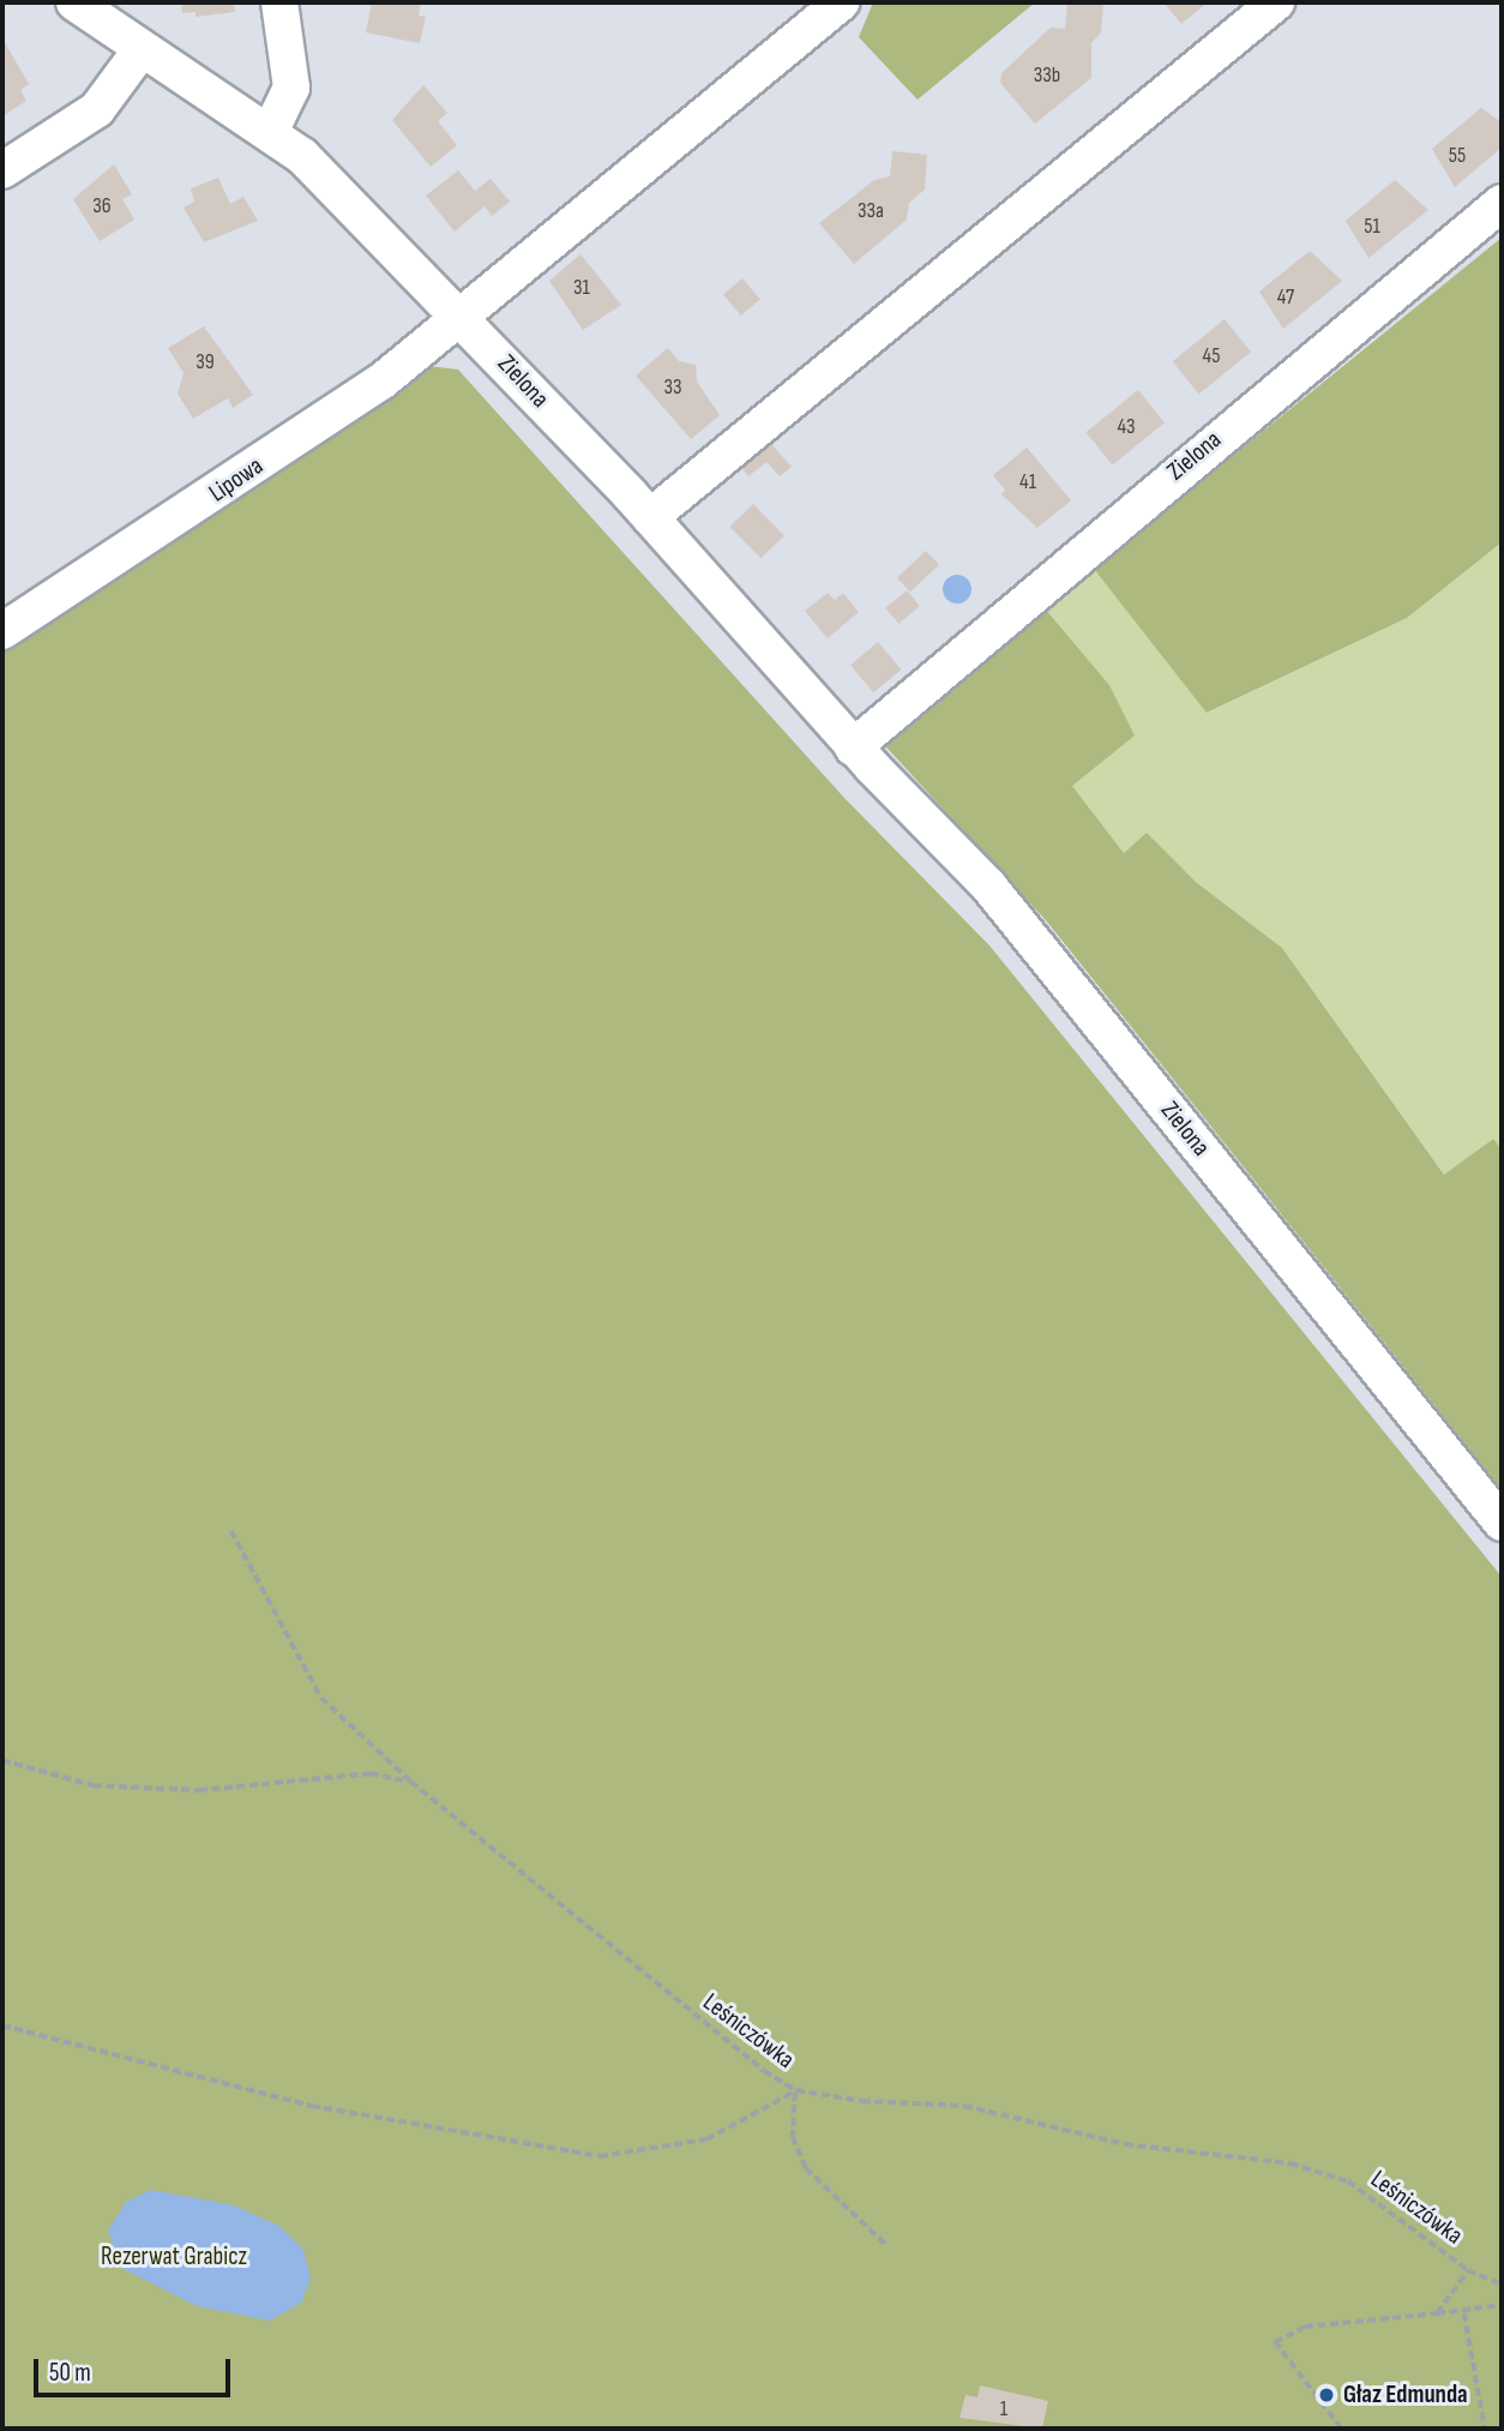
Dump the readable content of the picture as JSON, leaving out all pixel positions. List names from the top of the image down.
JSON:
{
  "streets": {
    "street": ["Zielona", "Lipowa"],
    "path": ["Leśniczówka"]
  },
  "crossings": [
    ["Zielona", "Lipowa"]
  ],
  "parks": ["Rezerwat Grabicz"],
  "places": ["Głaz Edmunda"],
  "house_numbers": [
    "33b",
    "55",
    "36",
    "33a",
    "51",
    "31",
    "47",
    "45",
    "39",
    "33",
    "43",
    "41",
    "1"
  ],
  "scale_bar": "50 m"
}
